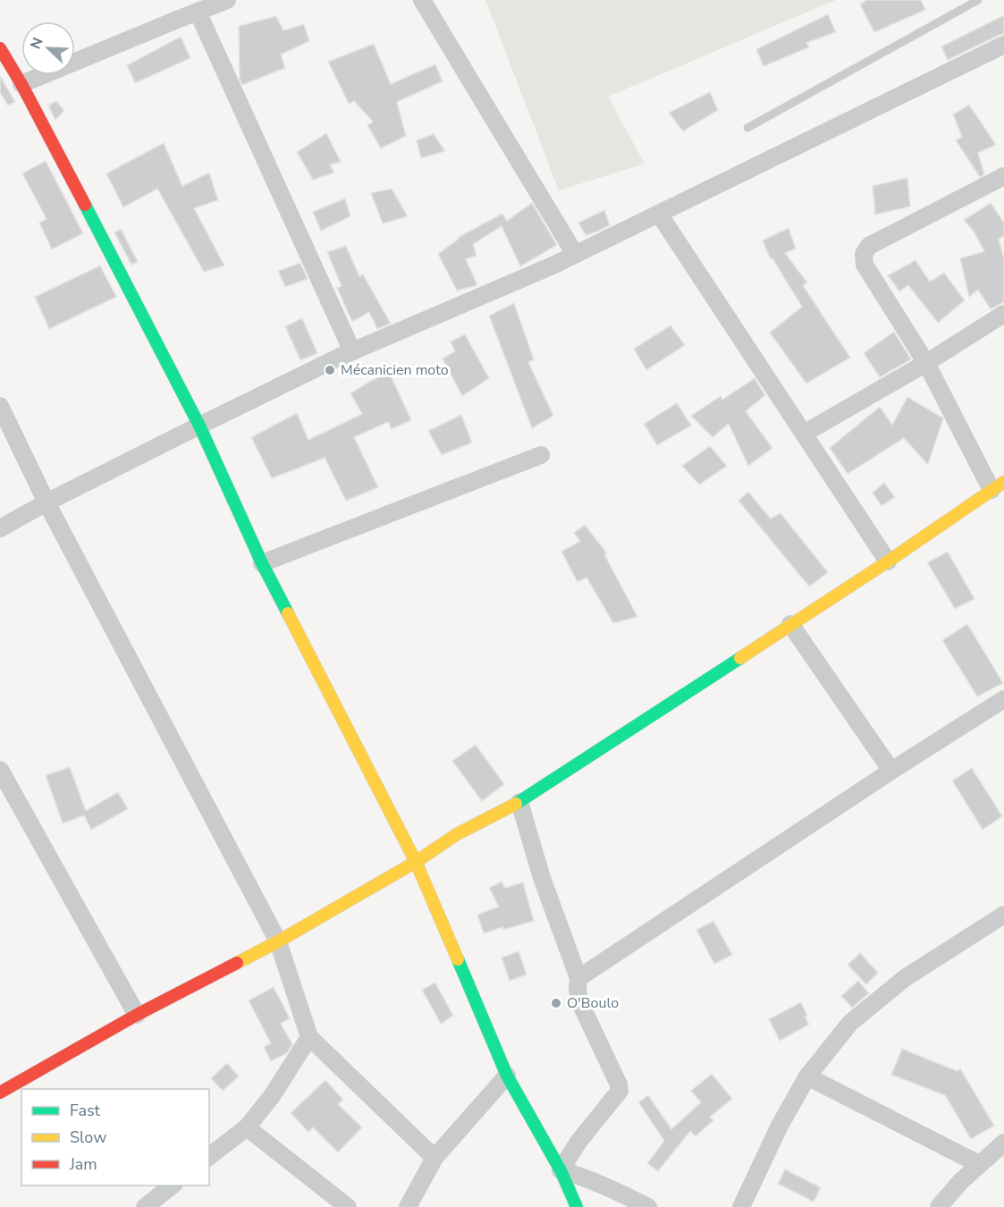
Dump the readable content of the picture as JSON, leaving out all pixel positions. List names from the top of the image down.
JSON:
{
  "places": ["Mécanicien moto", "O'Boulo"],
  "legend": ["Fast", "Slow", "Jam"],
  "north": "top left"
}
